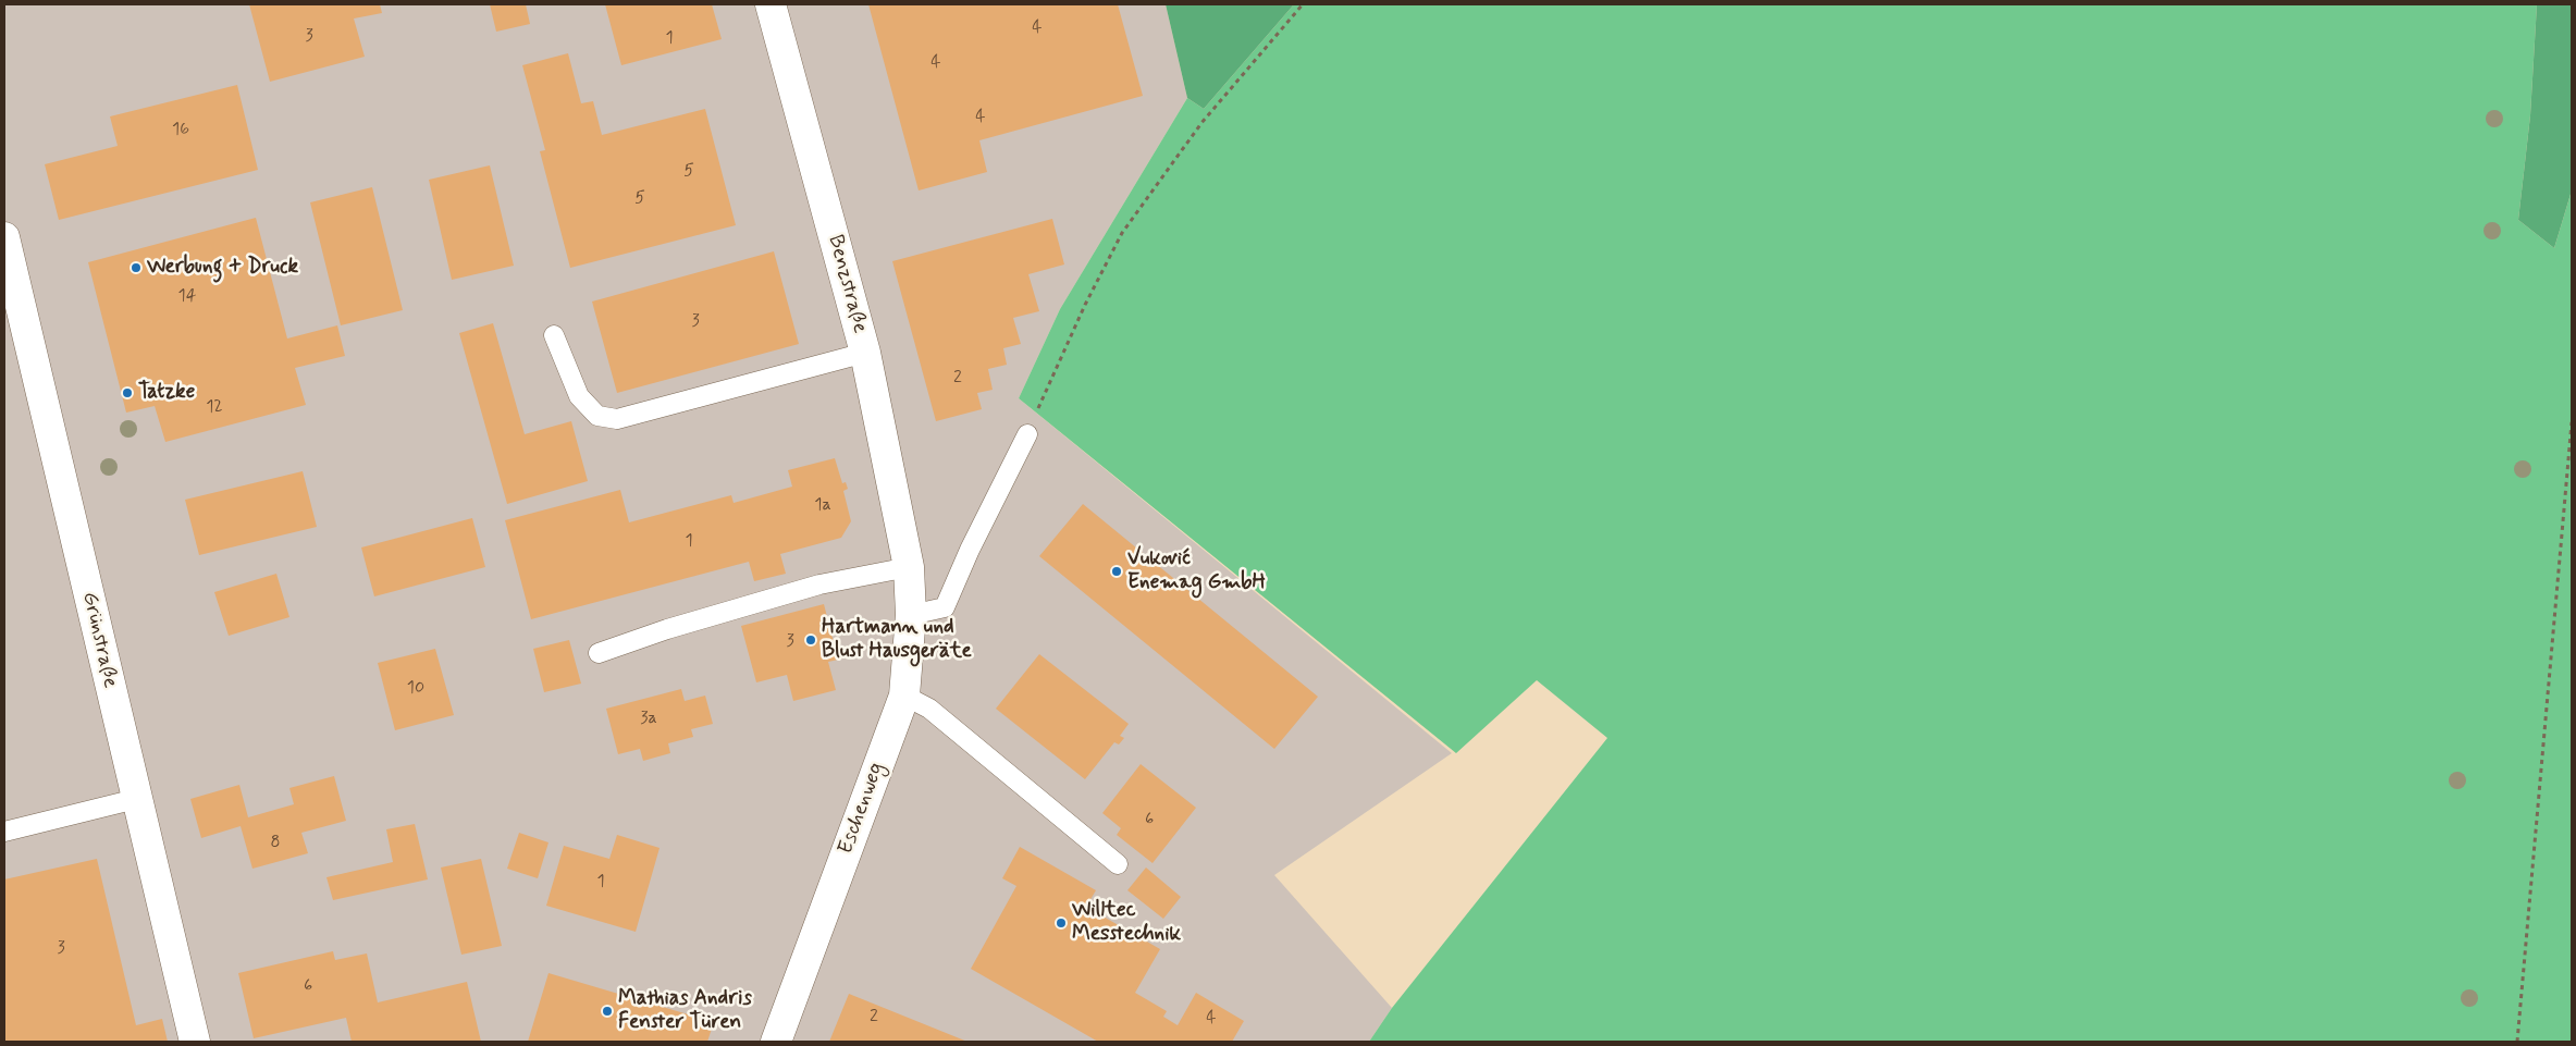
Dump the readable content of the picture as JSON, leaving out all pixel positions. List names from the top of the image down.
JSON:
{
  "streets": {
    "street": ["Benzstraße", "Grünstraße", "Eschenweg"]
  },
  "crossings": [
    ["Benzstraße", "Eschenweg"]
  ],
  "places": [
    "Werbung + Druck",
    "Tatzke",
    "Vuković Enemag GmbH",
    "Hartmann und Blust Hausgeräte",
    "Willtec Messtechnik",
    "Mathias Andris Fenster Türen"
  ],
  "house_numbers": [
    "4",
    "3",
    "1",
    "4",
    "4",
    "16",
    "5",
    "5",
    "14",
    "3",
    "2",
    "12",
    "1a",
    "1",
    "3",
    "10",
    "3a",
    "6",
    "8",
    "1",
    "3",
    "6",
    "2",
    "4"
  ]
}
